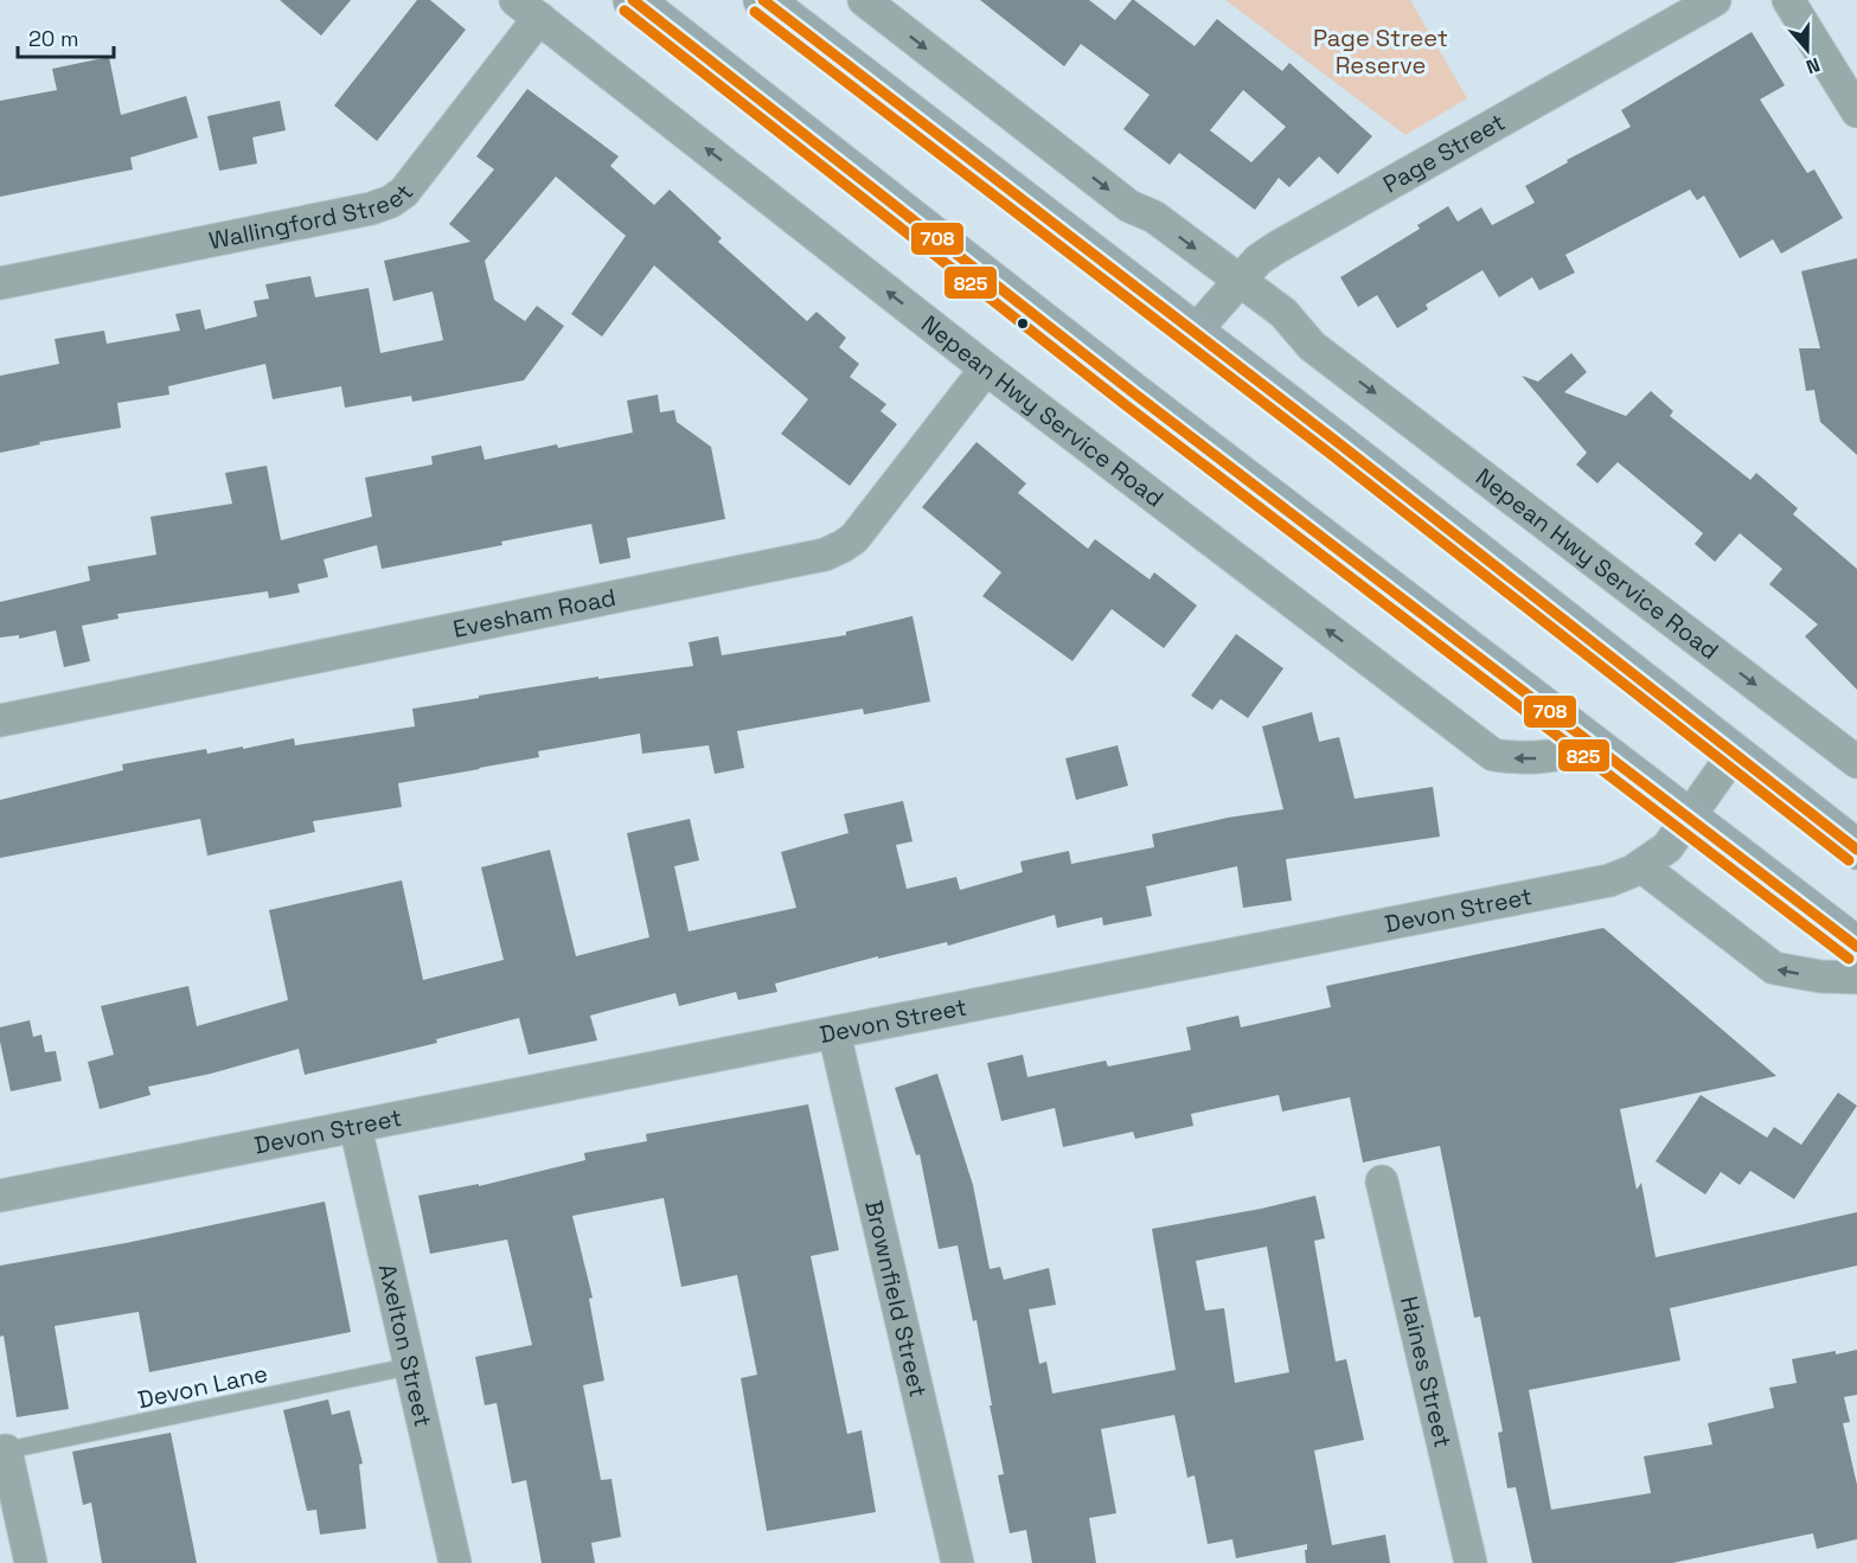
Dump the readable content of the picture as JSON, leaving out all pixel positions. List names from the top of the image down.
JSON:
{
  "streets": {
    "street": [
      "Page Street",
      "Wallingford Street",
      "Nepean Hwy Service Road",
      "Evesham Road",
      "Devon Street",
      "Brownfield Street",
      "Axelton Street",
      "Haines Street"
    ],
    "lane": ["Devon Lane"]
  },
  "crossings": [
    ["Page Street", "Nepean Hwy Service Road"],
    ["Wallingford Street", "Nepean Hwy Service Road"],
    ["Nepean Hwy Service Road", "Evesham Road"],
    ["Devon Street", "Brownfield Street"],
    ["Devon Street", "Axelton Street"],
    ["Axelton Street", "Devon Lane"]
  ],
  "parks": ["Page Street Reserve"],
  "lines": ["transit line 708", "transit line 825"],
  "scale_bar": "20 m",
  "north": "bottom"
}
